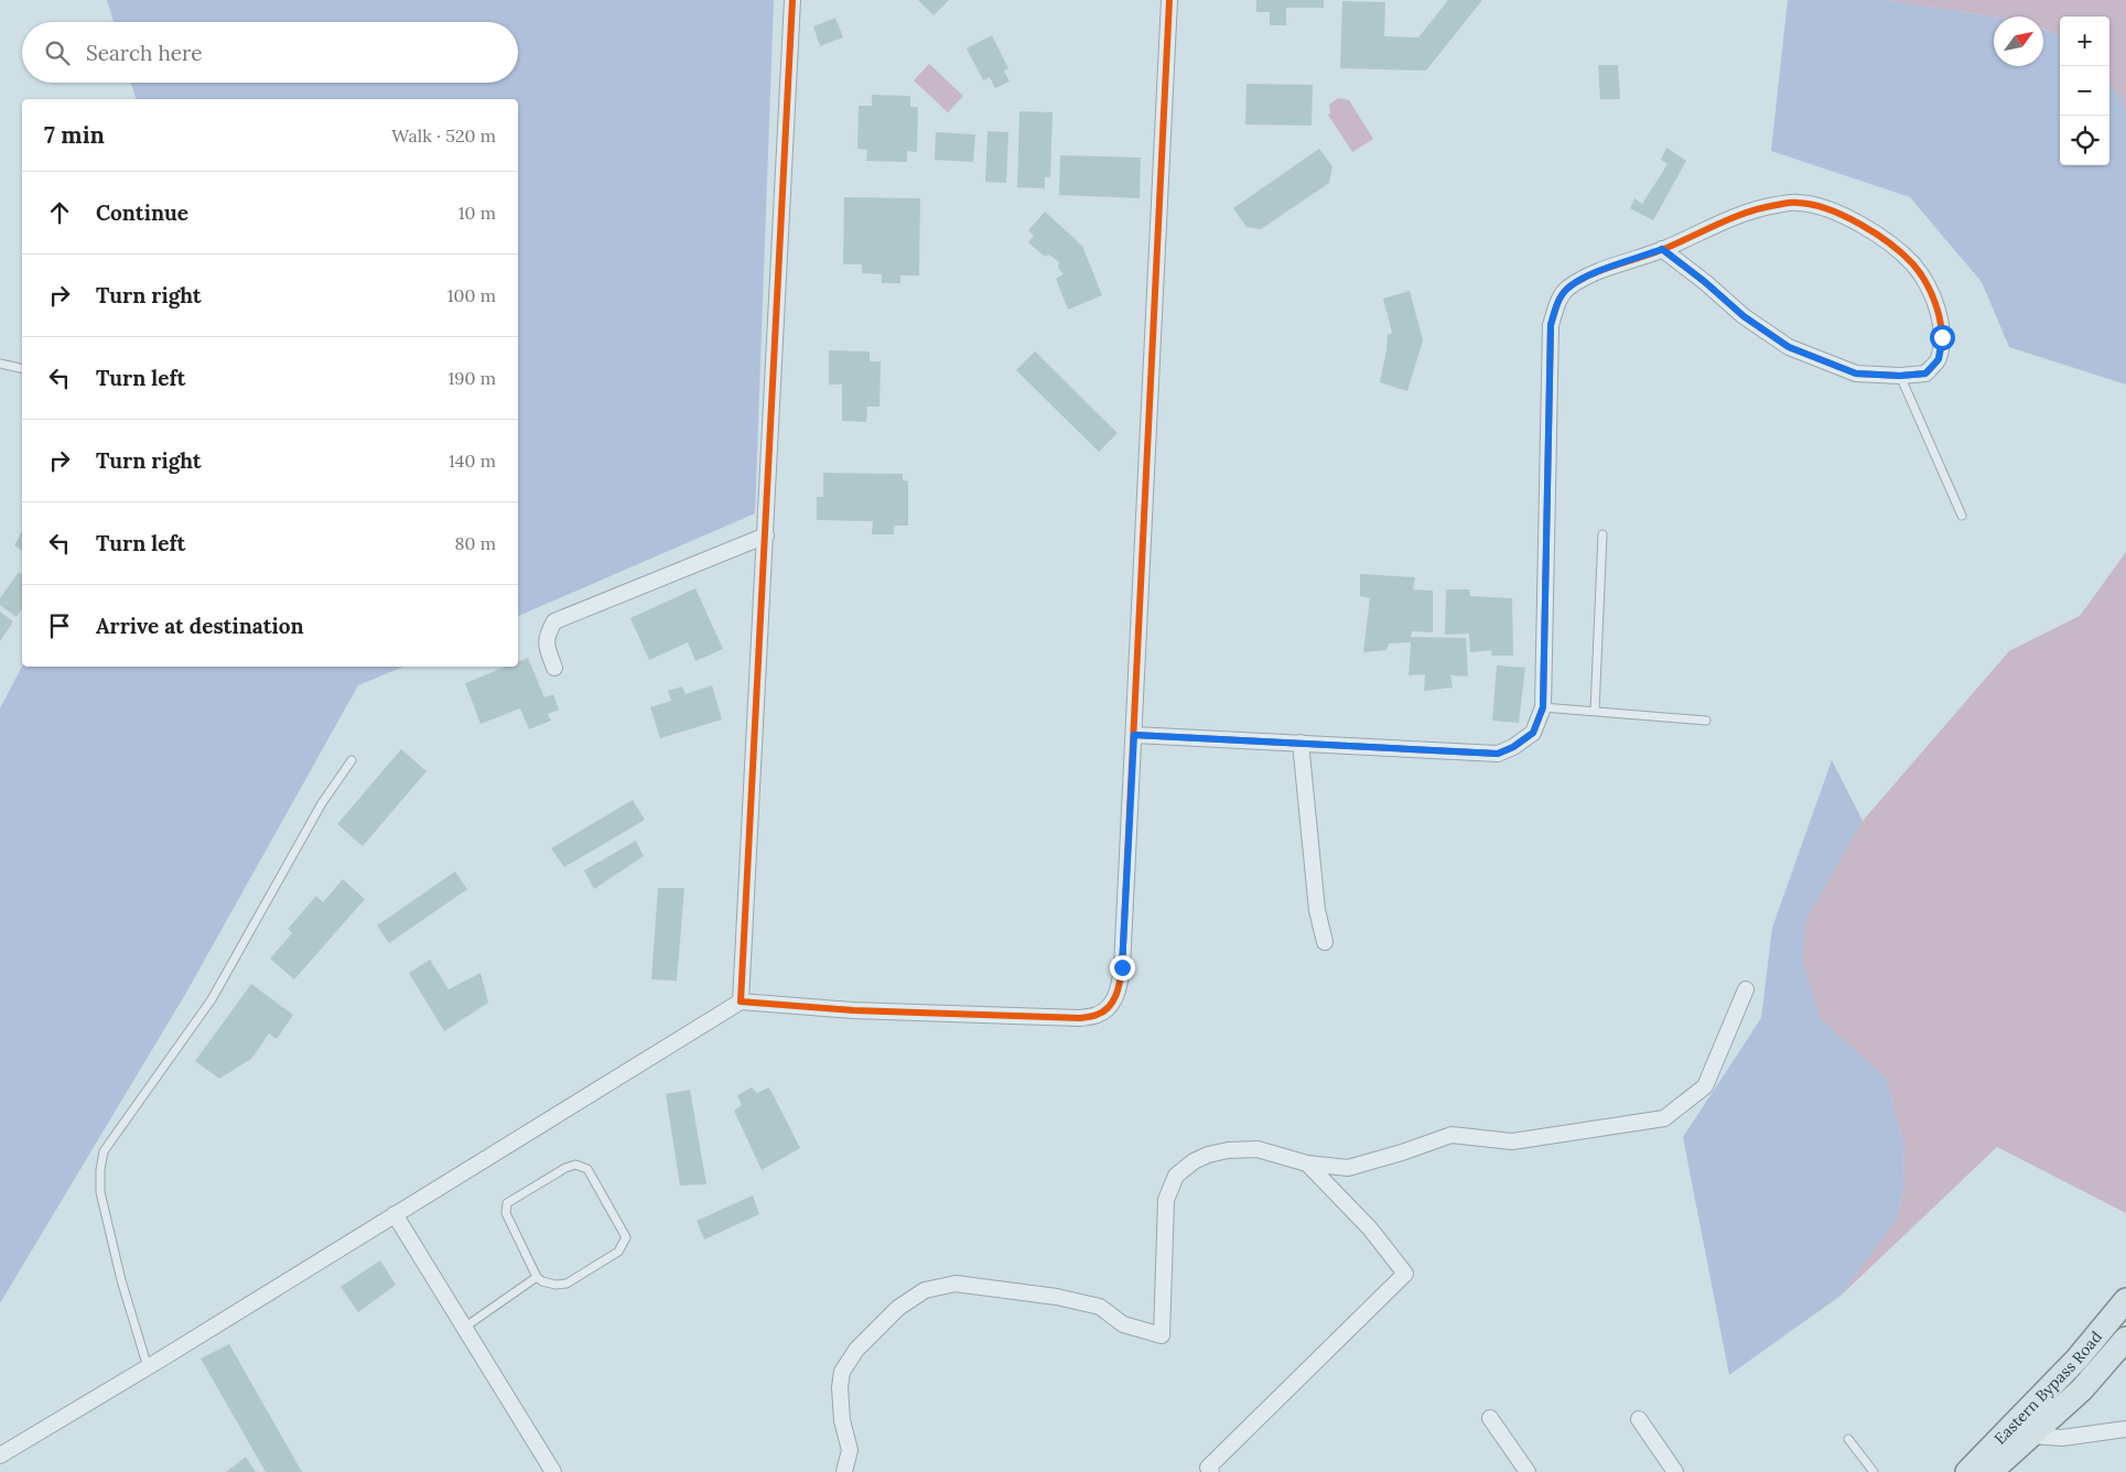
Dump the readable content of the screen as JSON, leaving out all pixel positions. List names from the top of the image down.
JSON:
{
  "streets": {
    "main road": ["Eastern Bypass Road"]
  },
  "north": "top right",
  "page": {
    "map_buttons": ["+", "−"],
    "search": "Search here",
    "heading": ["7 min", "Walk · 520 m"],
    "list": [
      ["Continue", "10 m"],
      ["Turn right", "100 m"],
      ["Turn left", "190 m"],
      ["Turn right", "140 m"],
      ["Turn left", "80 m"],
      "Arrive at destination"
    ]
  }
}
